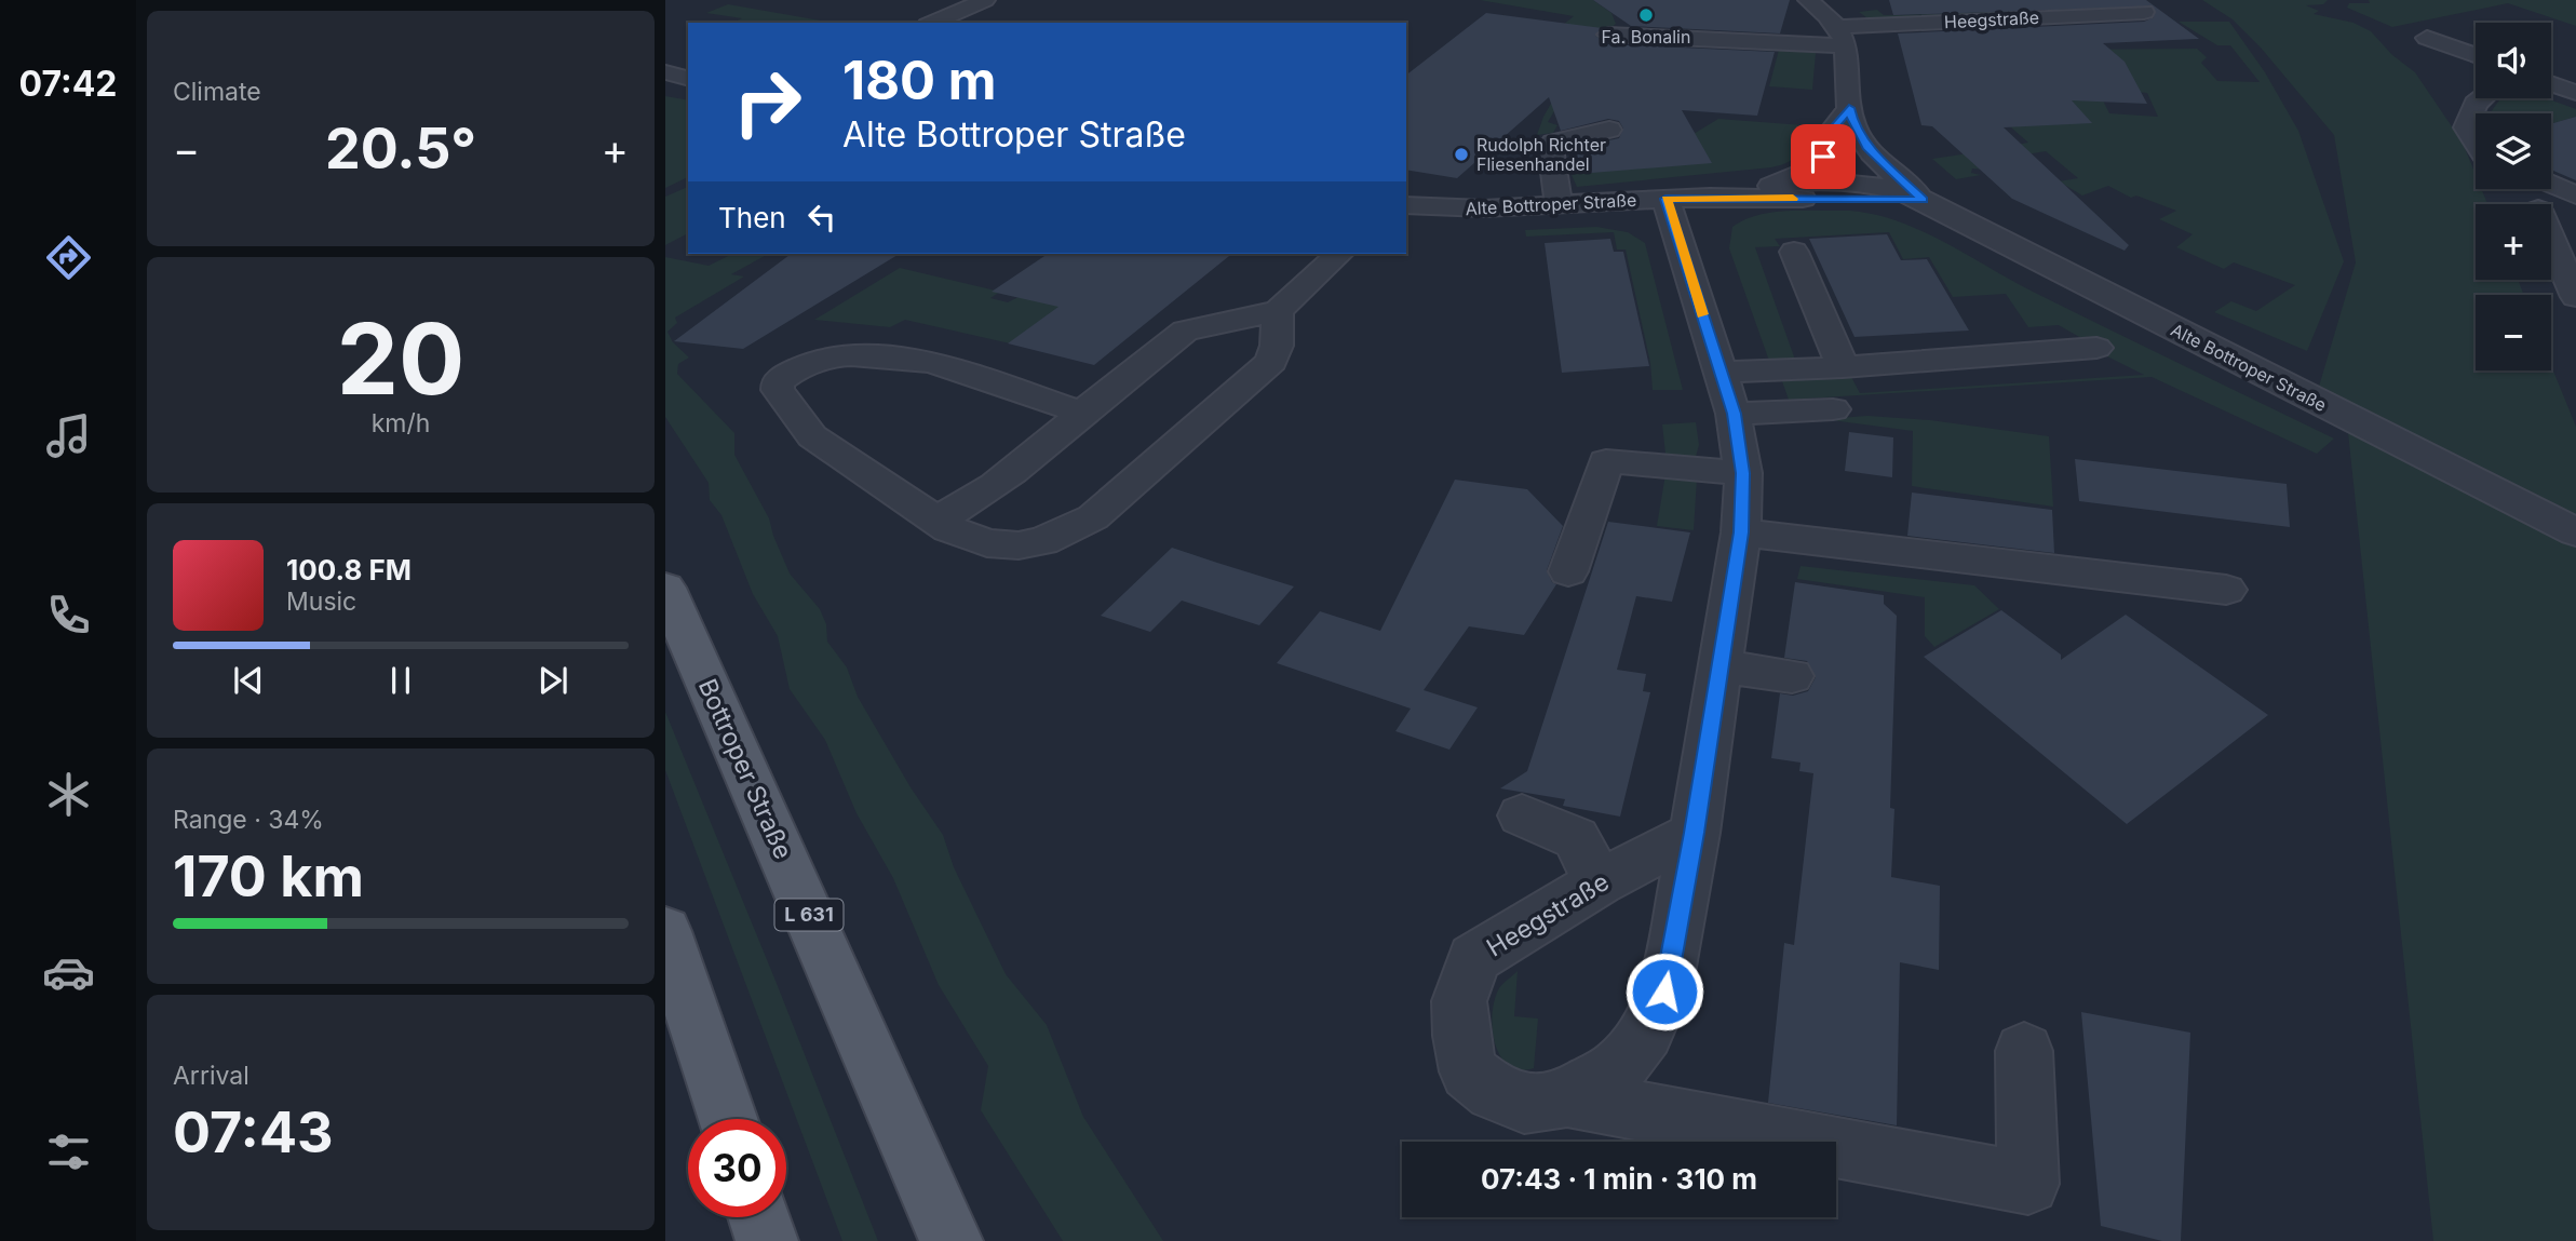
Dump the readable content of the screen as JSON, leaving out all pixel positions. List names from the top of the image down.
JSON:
{
  "streets": {
    "main road": ["Bottroper Straße", "L 631"],
    "street": ["Heegstraße", "Alte Bottroper Straße"]
  },
  "crossings": [
    ["Heegstraße", "Alte Bottroper Straße"]
  ],
  "places": ["Fa. Bonalin", "Rudolph Richter Fliesenhandel"],
  "page": {
    "tabs": "07:42",
    "tile": [
      "Climate",
      ["20", "km/h"],
      ["Range · 34%", "170 km"],
      ["Arrival", "07:43"]
    ],
    "map_buttons": ["+", "−"],
    "turn": ["180 m", "Alte Bottroper Straße"],
    "heat": ["−", "20.5°", "+"],
    "then": "Then",
    "song": ["100.8 FM", "Music"],
    "limit": "30",
    "trip": "07:43 · 1 min · 310 m"
  }
}
